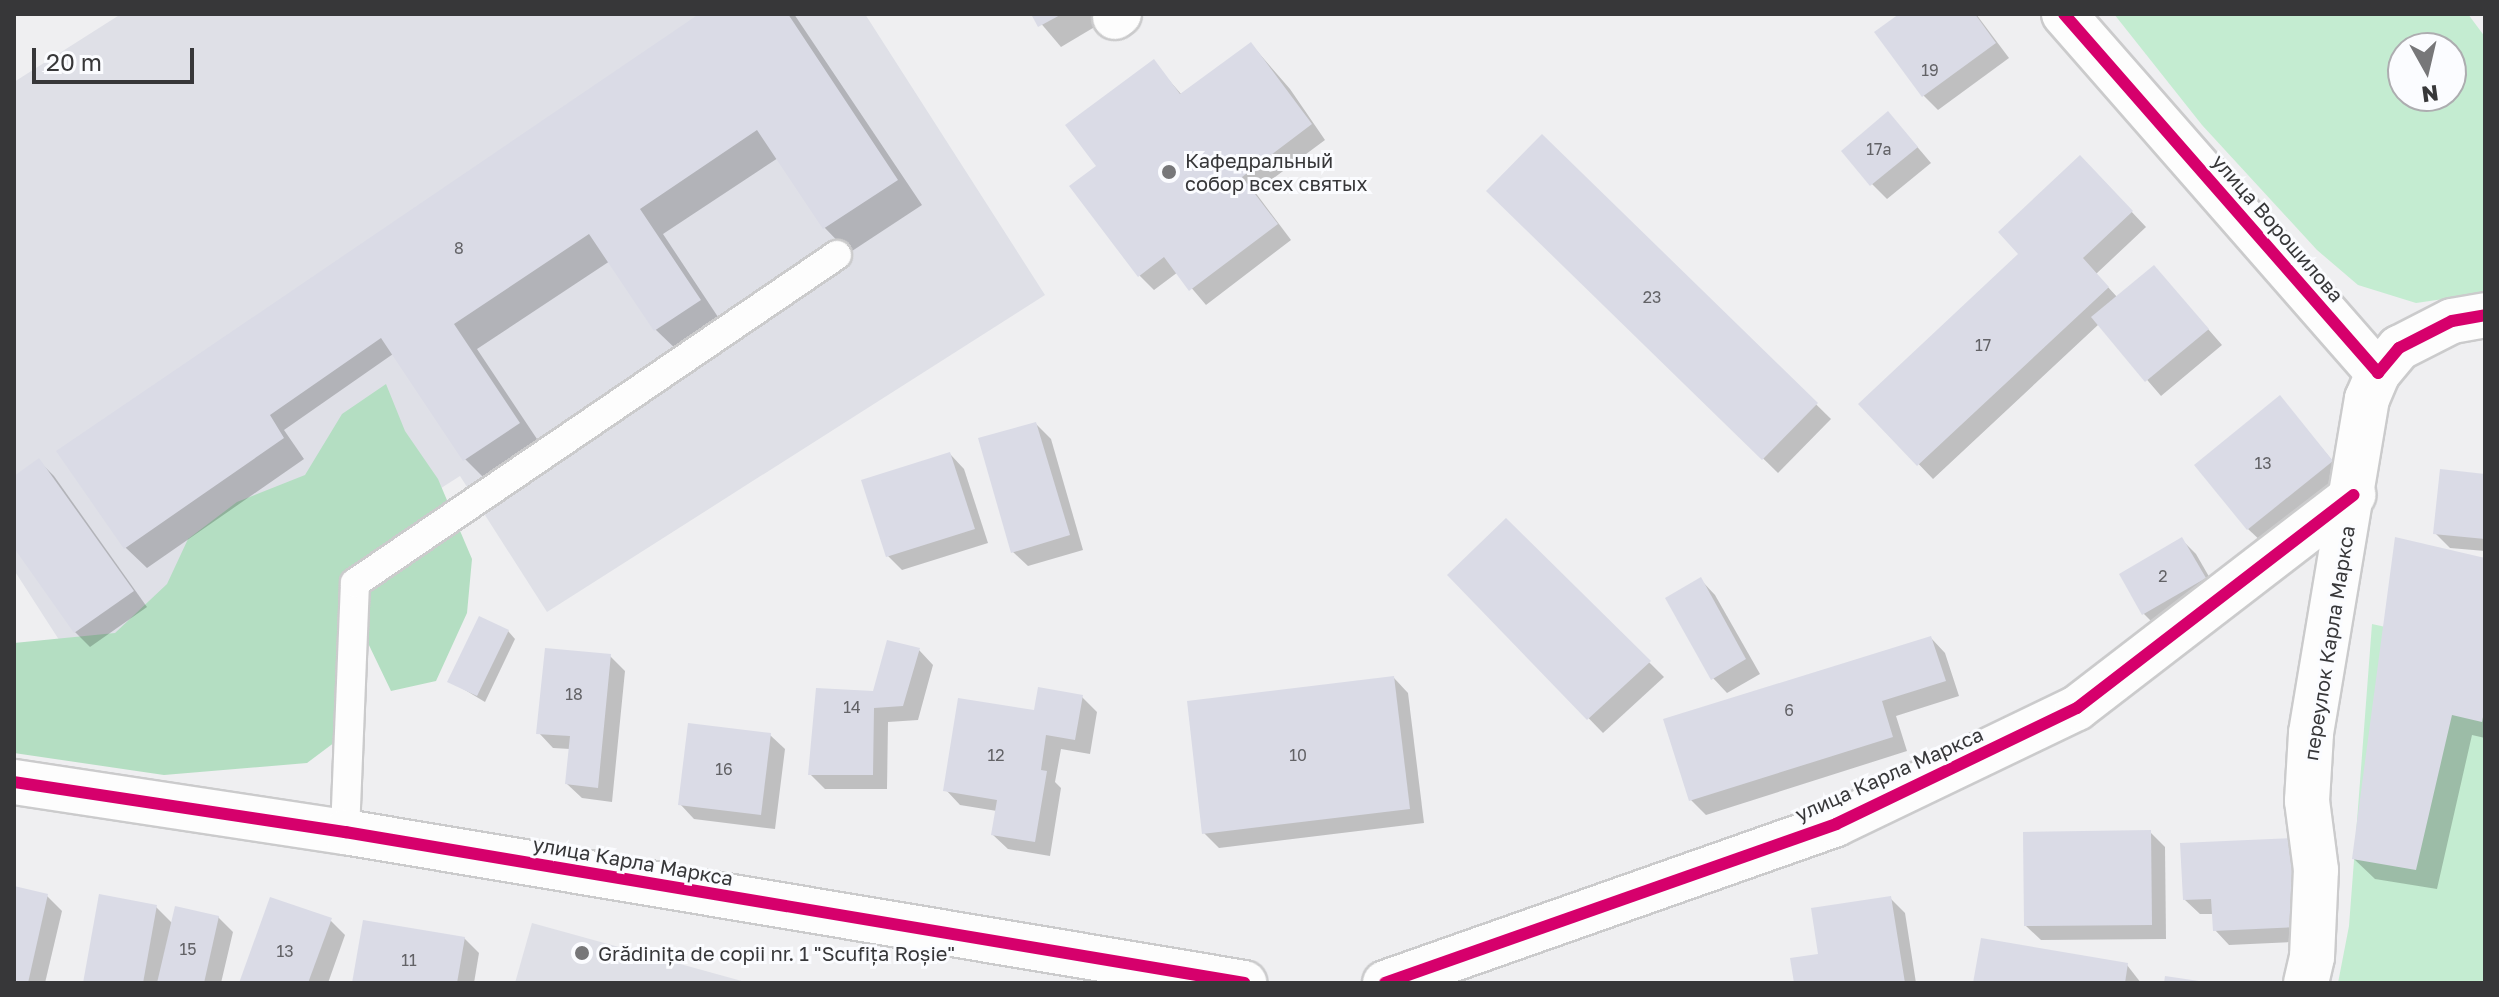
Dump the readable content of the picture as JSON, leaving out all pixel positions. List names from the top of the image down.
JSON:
{
  "streets": {
    "street": ["улица Ворошилова", "переулок Карла Маркса", "улица Карла Маркса"]
  },
  "crossings": [
    ["улица Ворошилова", "переулок Карла Маркса"],
    ["переулок Карла Маркса", "улица Карла Маркса"]
  ],
  "places": ["Кафедральный собор всех святых", "Grădinița de copii nr. 1 \"Scufița Roșie\""],
  "house_numbers": [
    "19",
    "17а",
    "8",
    "23",
    "17",
    "13",
    "2",
    "18",
    "14",
    "6",
    "12",
    "10",
    "16",
    "15",
    "13",
    "11"
  ],
  "scale_bar": "20 m",
  "north": "bottom"
}
